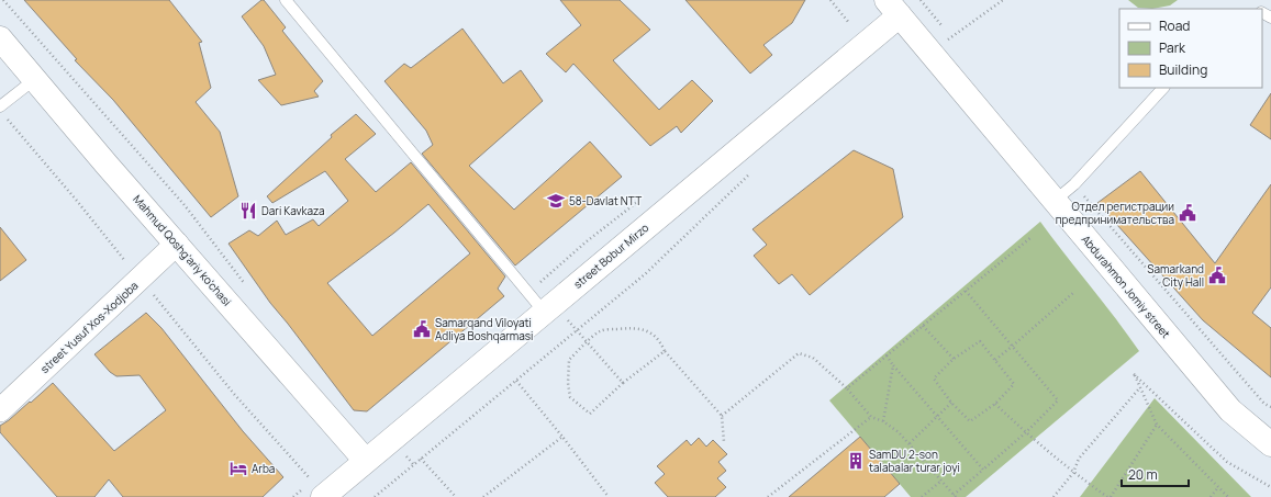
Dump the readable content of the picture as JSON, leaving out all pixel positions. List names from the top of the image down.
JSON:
{
  "streets": {
    "main road": ["Mahmud Qoshg'ariy ko'chasi", "street Bobur Mirzo", "Abdurahmon Jomiy street"],
    "street": ["street Yusuf Xos-Xodjoba"]
  },
  "crossings": [
    ["Mahmud Qoshg'ariy ko'chasi", "street Bobur Mirzo"],
    ["Mahmud Qoshg'ariy ko'chasi", "street Yusuf Xos-Xodjoba"],
    ["street Bobur Mirzo", "Abdurahmon Jomiy street"]
  ],
  "places": {
    "school or university": ["58-Davlat NTT"],
    "restaurant": ["Dari Kavkaza"],
    "public building": ["Отдел регистрации предпринимательства", "Samarkand City Hall", "Samarqand Viloyati Adliya Boshqarmasi"],
    "building": ["SamDU 2-son talabalar turar joyi"],
    "hotel": ["Arba"]
  },
  "legend": ["Road", "Park", "Building"],
  "scale_bar": "20 m"
}
